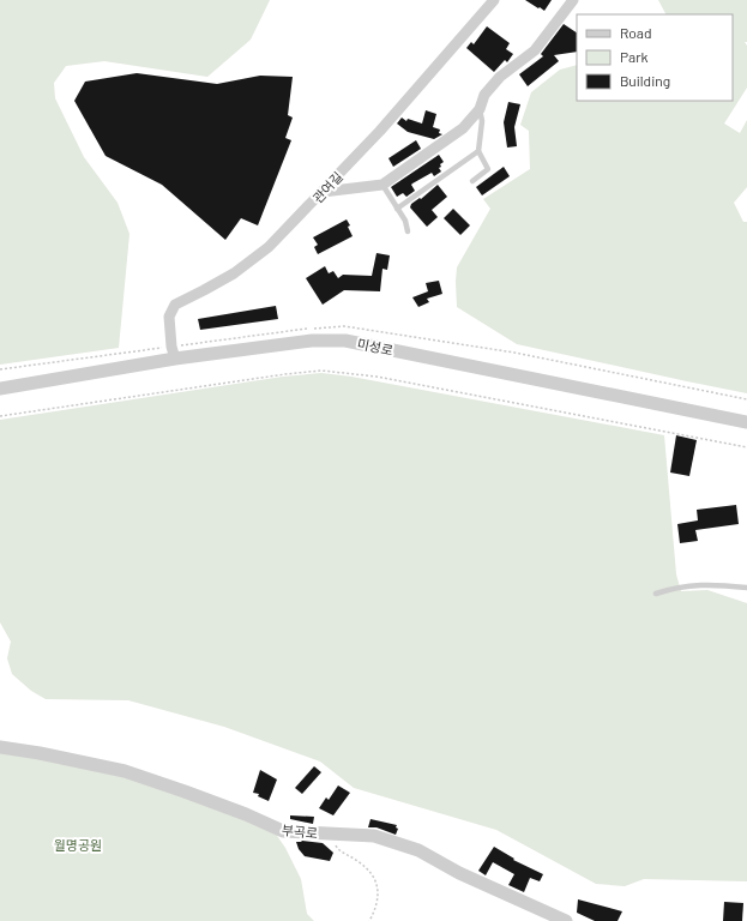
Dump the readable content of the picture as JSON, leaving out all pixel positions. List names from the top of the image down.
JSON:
{
  "streets": {
    "street": ["관여길", "미성로", "부곡로"]
  },
  "crossings": [
    ["관여길", "미성로"]
  ],
  "parks": ["월명공원"],
  "legend": ["Road", "Park", "Building"]
}
